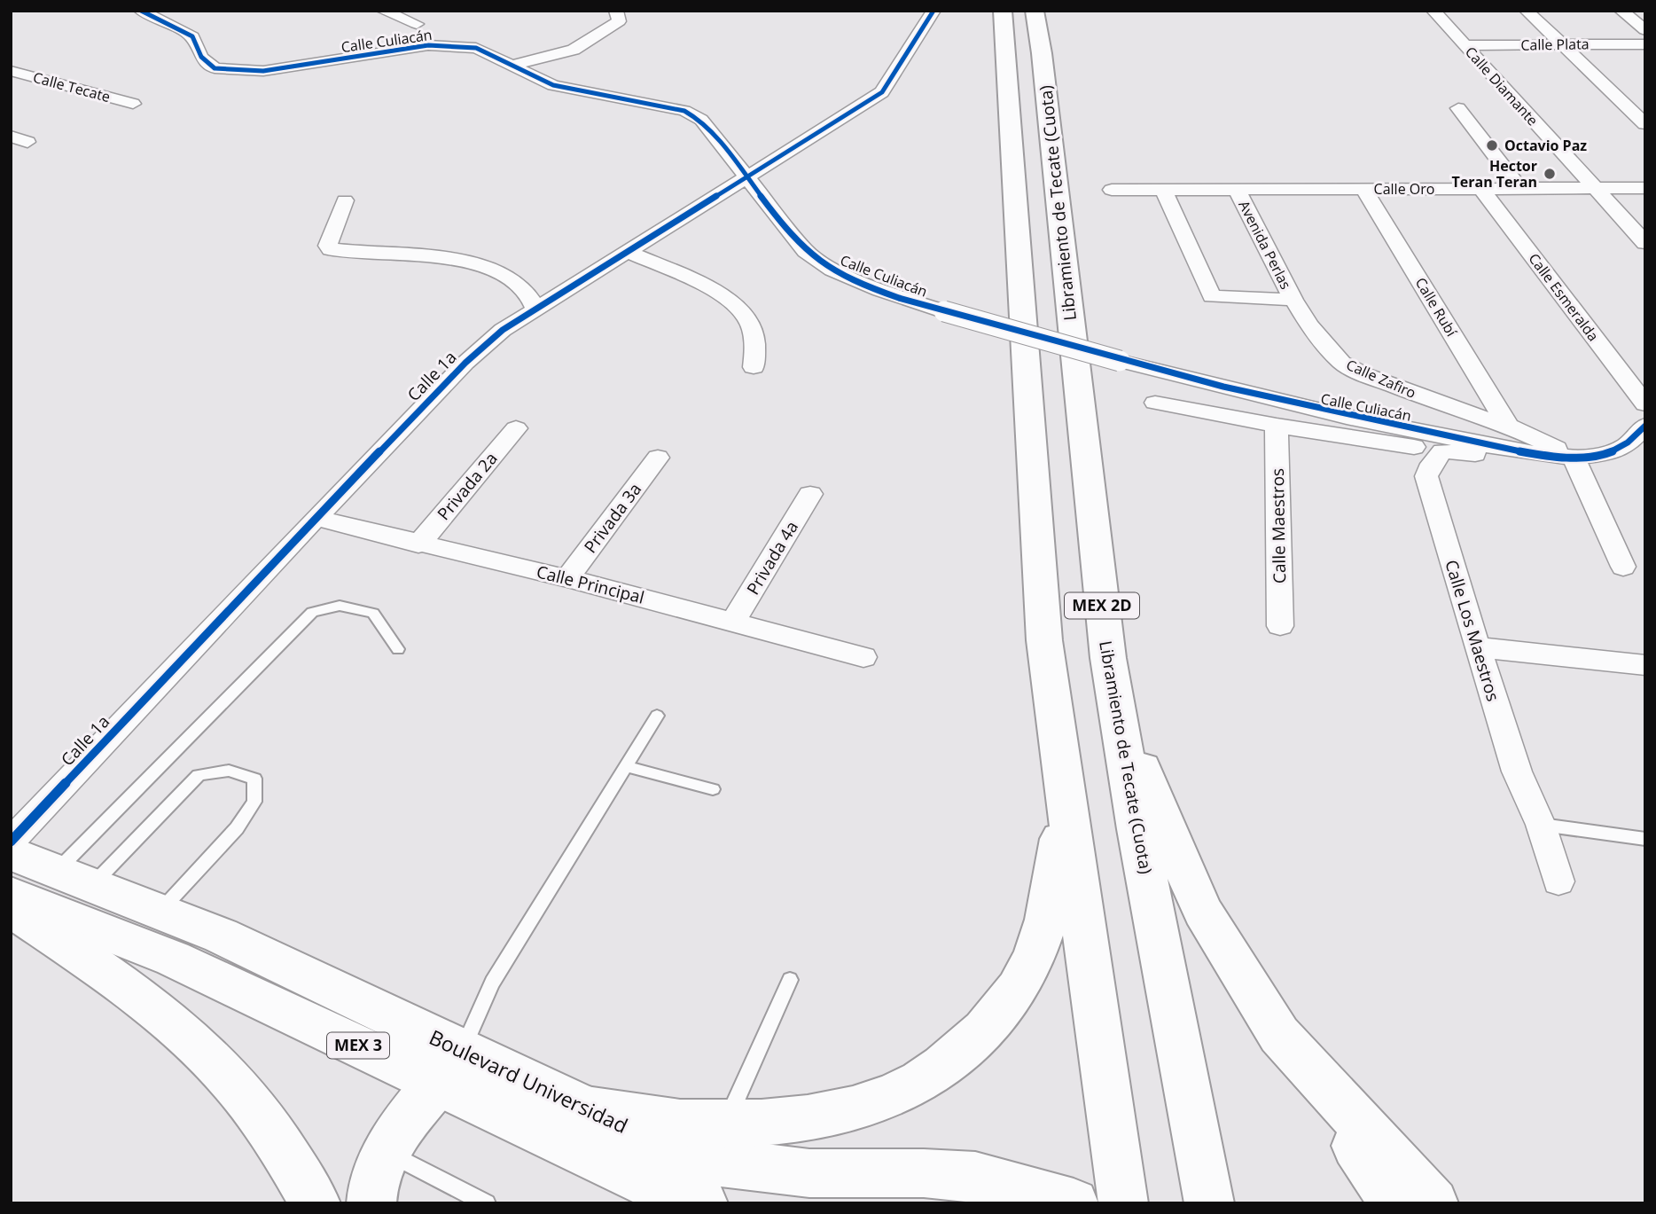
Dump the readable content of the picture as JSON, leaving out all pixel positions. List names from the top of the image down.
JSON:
{
  "streets": {
    "main road": [
      "Libramiento de Tecate (Cuota)",
      "MEX 2D",
      "MEX 3",
      "Boulevard Universidad"
    ],
    "street": [
      "Calle Culiacán",
      "Calle Plata",
      "Calle Diamante",
      "Calle Tecate",
      "Calle Oro",
      "Avenida Perlas",
      "Calle Esmeralda",
      "Calle Rubí",
      "Calle 1a",
      "Calle Zafiro",
      "Privada 2a",
      "Privada 3a",
      "Calle Maestros",
      "Privada 4a",
      "Calle Principal",
      "Calle Los Maestros"
    ]
  },
  "crossings": [
    ["Calle Culiacán", "Calle Rubí"],
    ["Calle Culiacán", "Calle 1a"],
    ["Calle Culiacán", "Calle Zafiro"],
    ["Calle Plata", "Calle Diamante"],
    ["Calle Diamante", "Calle Oro"],
    ["Calle Oro", "Avenida Perlas"],
    ["Calle Oro", "Calle Esmeralda"],
    ["Calle Oro", "Calle Rubí"],
    ["Avenida Perlas", "Calle Zafiro"],
    ["Calle Rubí", "Calle Zafiro"],
    ["Calle 1a", "Calle Principal"],
    ["Privada 2a", "Calle Principal"],
    ["Privada 3a", "Calle Principal"],
    ["Privada 4a", "Calle Principal"]
  ],
  "places": ["Octavio Paz", "Hector Teran Teran"]
}
